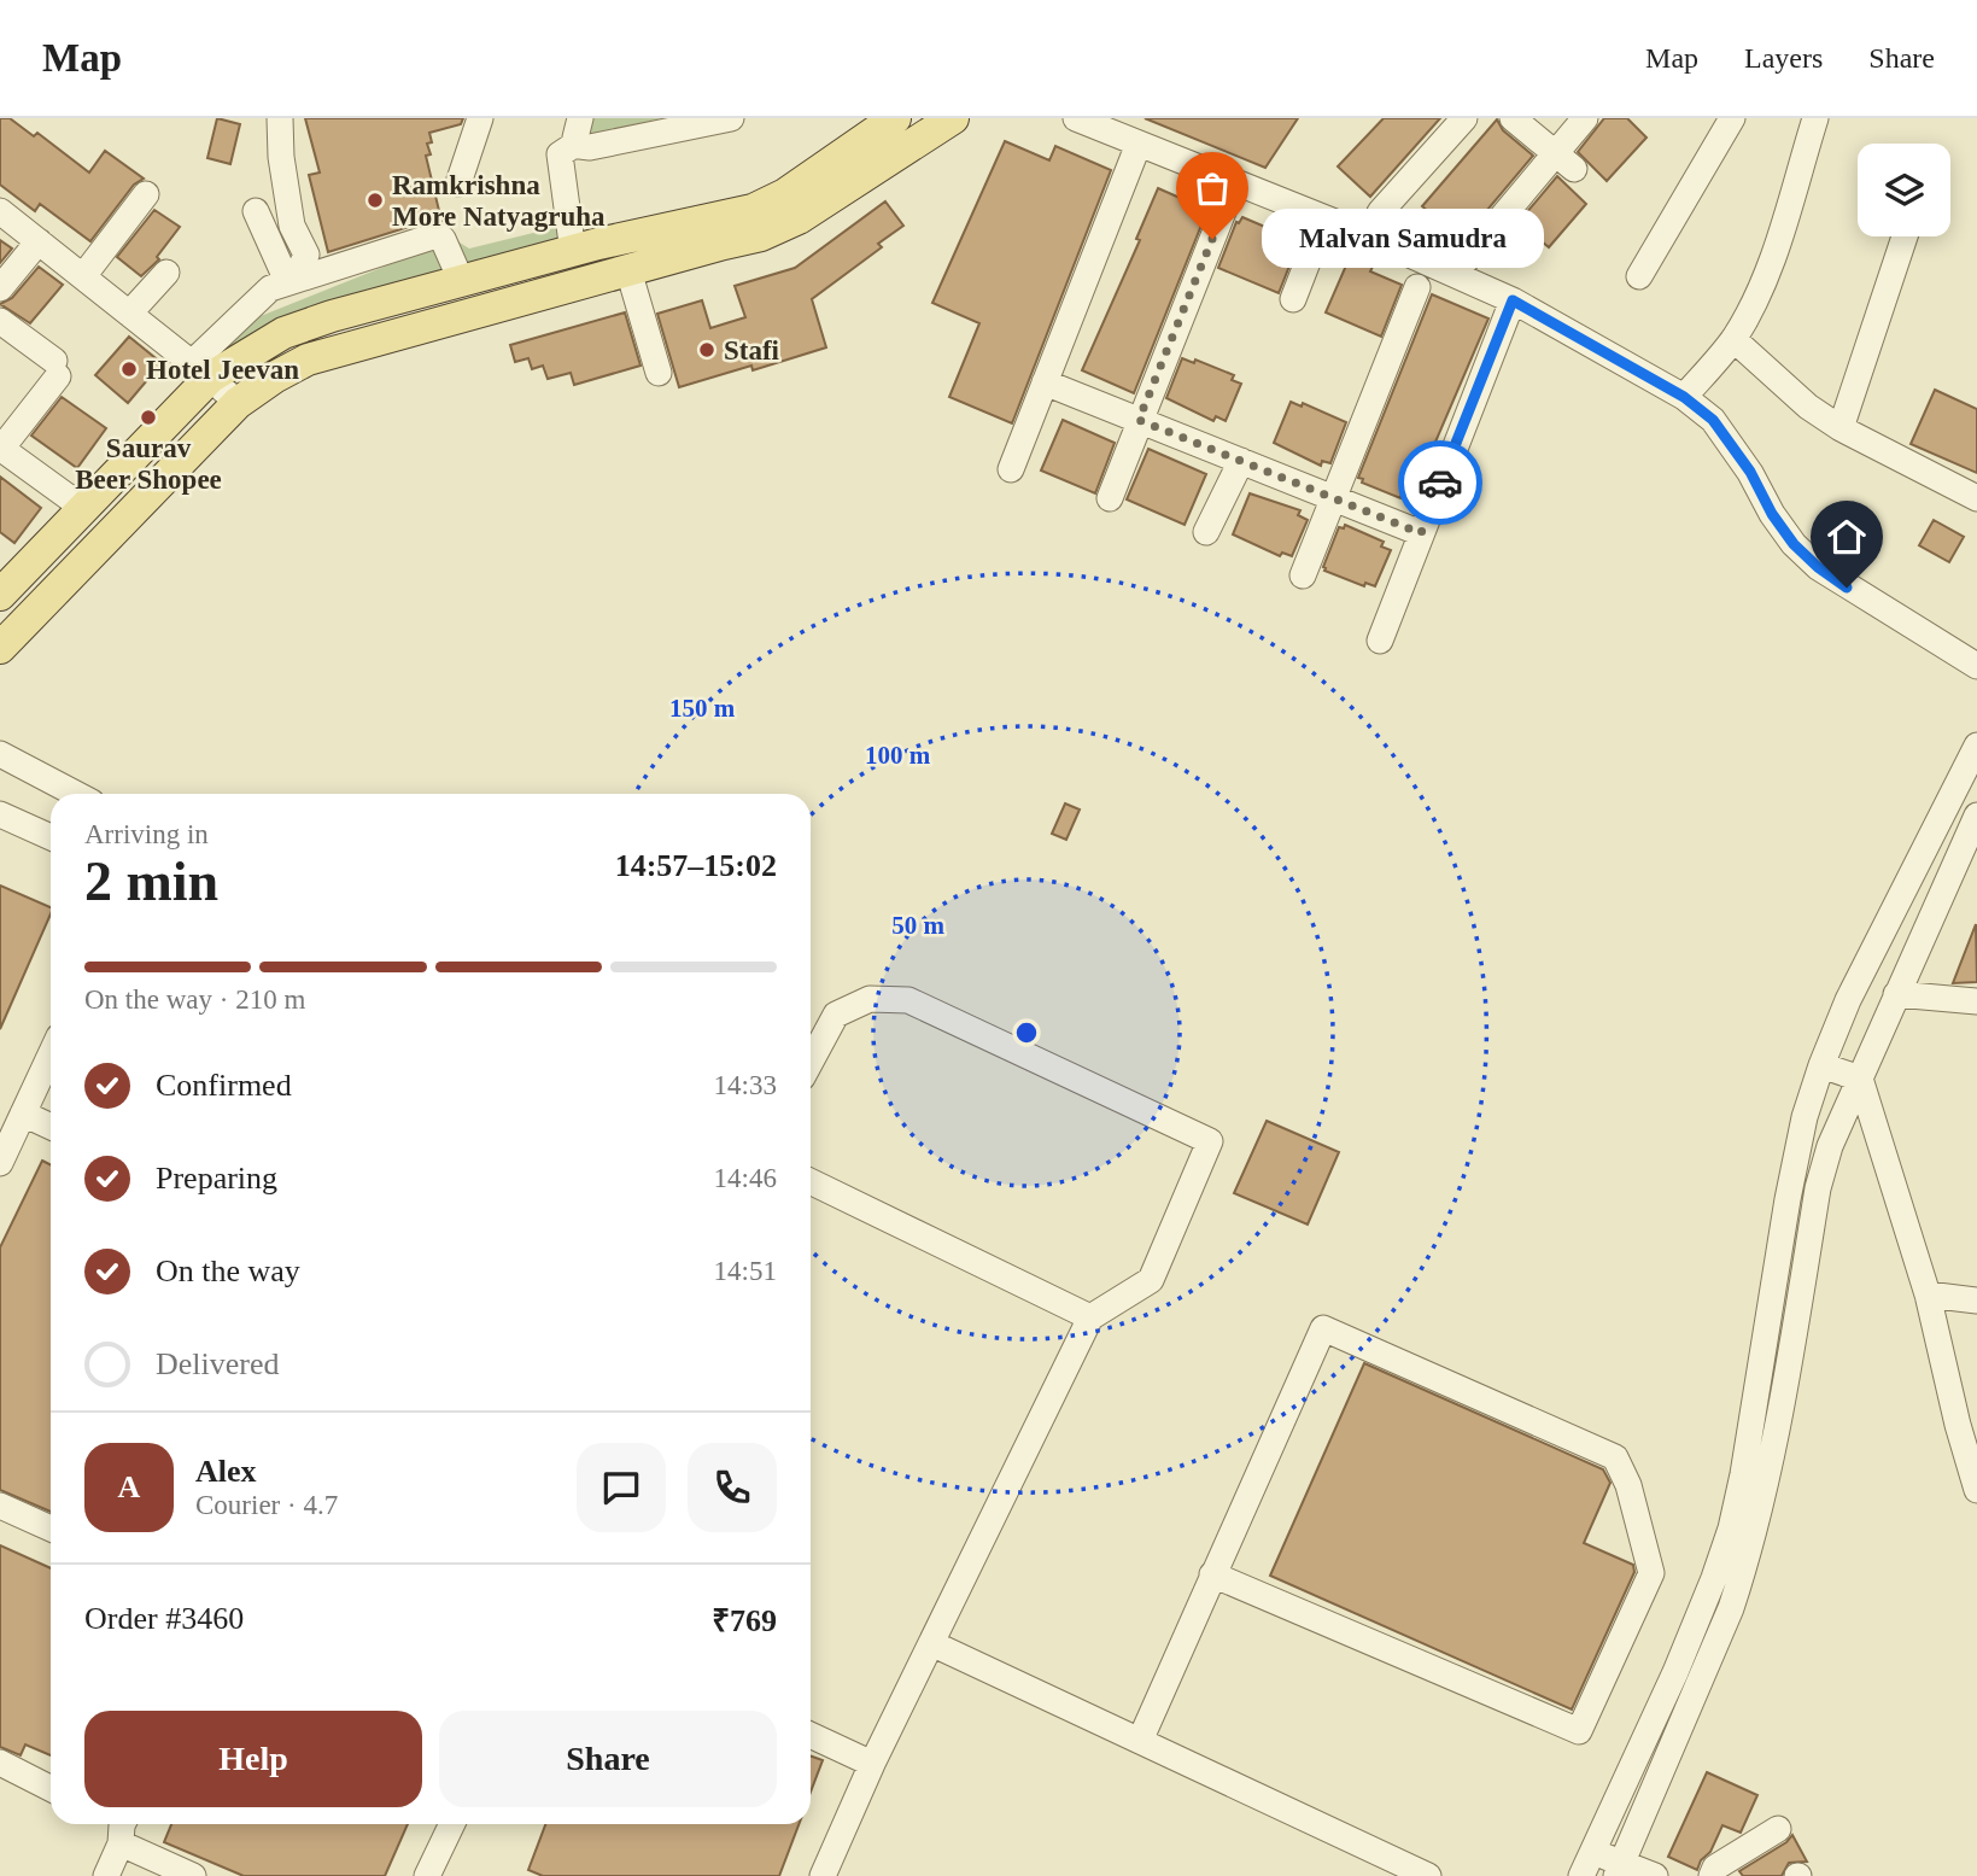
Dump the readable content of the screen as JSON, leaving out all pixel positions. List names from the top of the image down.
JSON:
{
  "places": [
    "Ramkrishna More Natyagruha",
    "Malvan Samudra",
    "Stafi",
    "Hotel Jeevan",
    "Saurav Beer Shopee"
  ],
  "page": {
    "header": "Map",
    "nav": ["Map", "Layers", "Share"],
    "bubble": "Malvan Samudra",
    "heading": ["2 min", "Arriving in", "14:57–15:02"],
    "panel": [
      "Alex",
      "Courier · 4.7",
      "Order #3460",
      "₹769"
    ],
    "bar": "On the way · 210 m",
    "list": [
      ["Confirmed", "14:33"],
      ["Preparing", "14:46"],
      ["On the way", "14:51"],
      "Delivered"
    ],
    "round": "A",
    "buttons": ["Help", "Share"]
  },
  "rings": ["150 m", "100 m", "50 m"]
}
